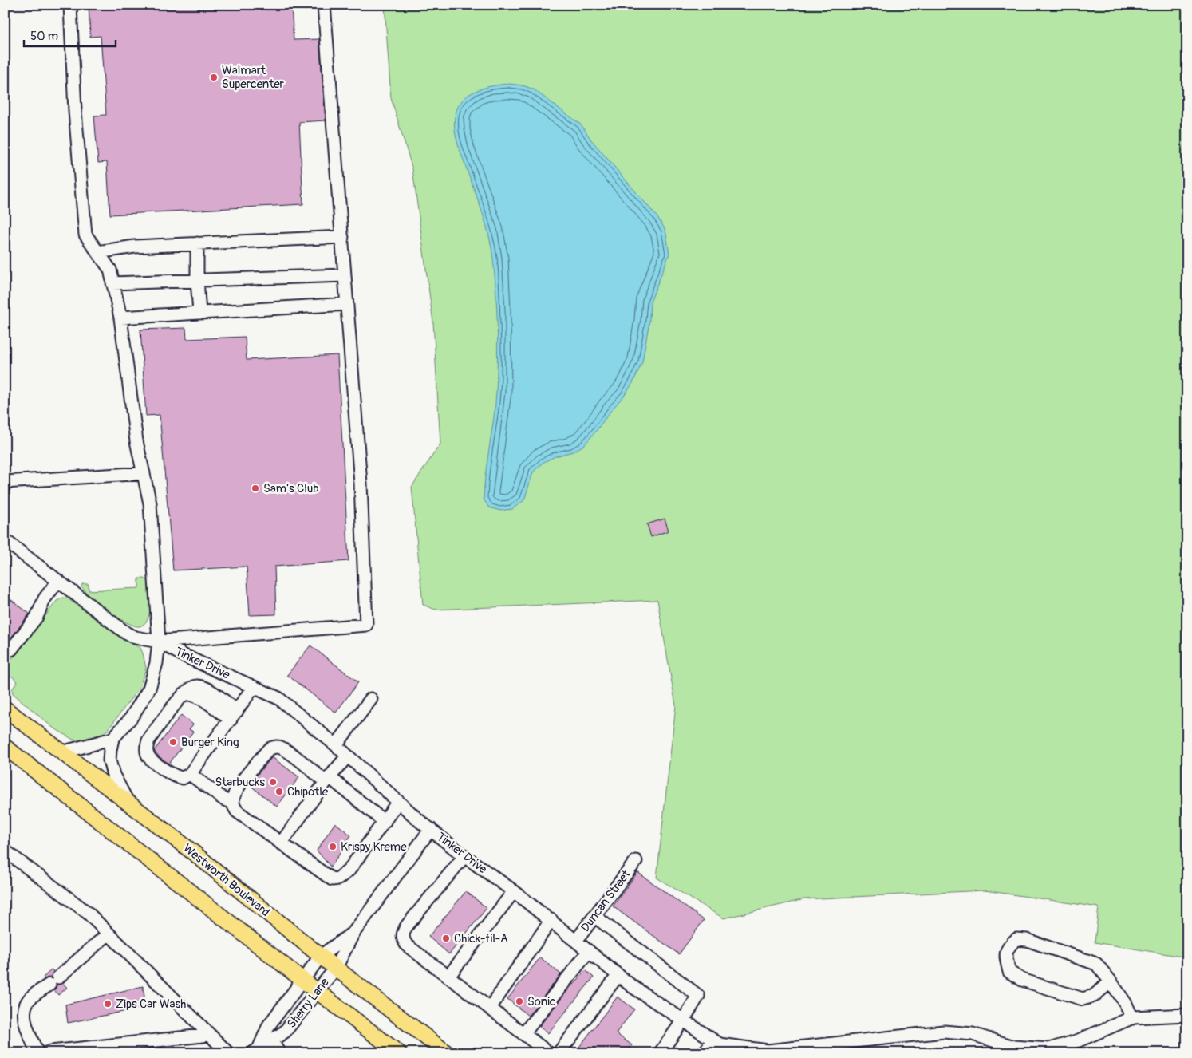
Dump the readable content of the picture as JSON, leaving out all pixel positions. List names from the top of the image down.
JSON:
{
  "streets": {
    "main road": ["Westworth Boulevard"],
    "lane": ["Tinker Drive", "Duncan Street", "Sherry Lane"]
  },
  "crossings": [
    ["Tinker Drive", "Duncan Street"],
    ["Westworth Boulevard", "Sherry Lane"]
  ],
  "places": [
    "Walmart Supercenter",
    "Sam's Club",
    "Burger King",
    "Starbucks",
    "Chipotle",
    "Krispy Kreme",
    "Chick-fil-A",
    "Sonic",
    "Zips Car Wash"
  ],
  "scale_bar": "50 m"
}
